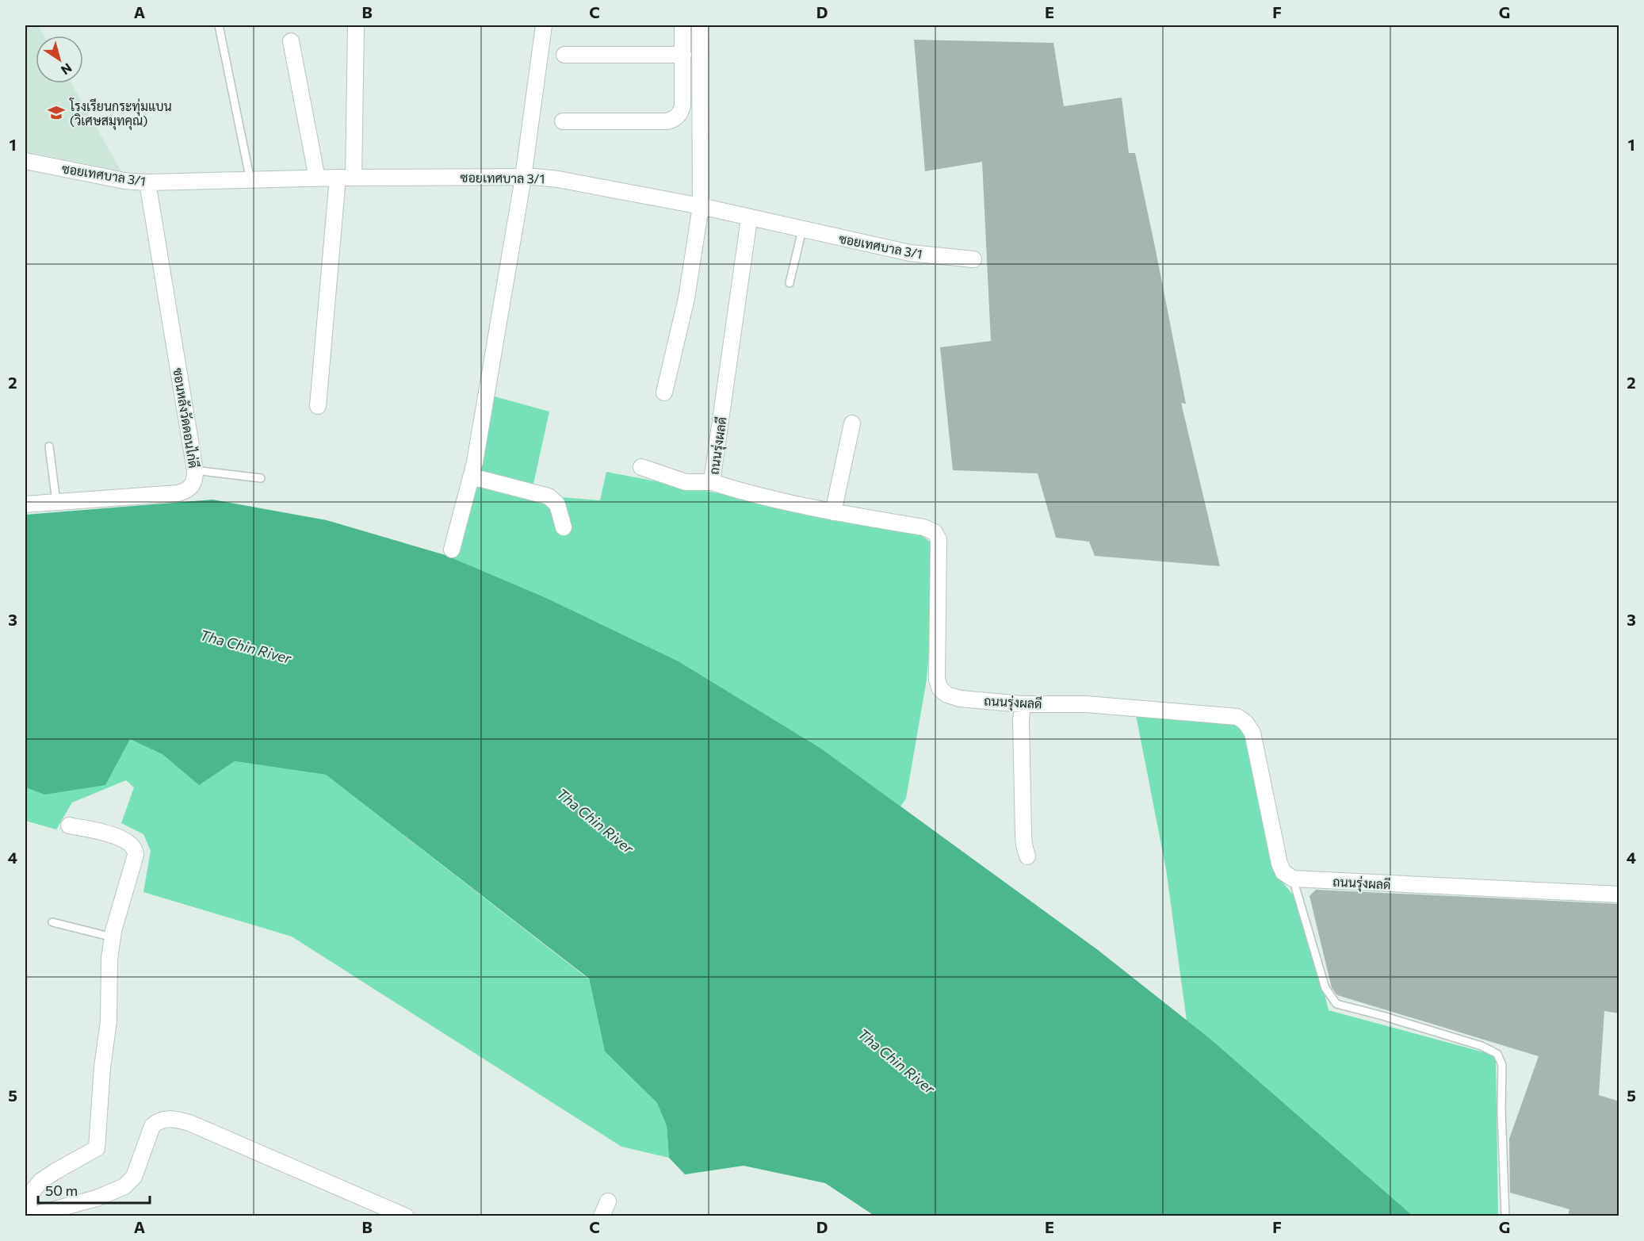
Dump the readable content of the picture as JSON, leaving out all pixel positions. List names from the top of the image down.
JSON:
{
  "streets": {
    "street": ["ซอยเทศบาล 3/1", "ซอนหลังวัดดอนไก่ดี", "ถนนรุ่งผลดี"]
  },
  "crossings": [
    ["ซอยเทศบาล 3/1", "ซอนหลังวัดดอนไก่ดี"],
    ["ซอยเทศบาล 3/1", "ถนนรุ่งผลดี"]
  ],
  "water": ["Tha Chin River"],
  "places": {
    "school or university": ["โรงเรียนกระทุ่มแบน (วิเศษสมุทคุณ)"]
  },
  "scale_bar": "50 m",
  "north": "bottom right",
  "grid": {
    "columns": [
      "A",
      "B",
      "C",
      "D",
      "E",
      "F",
      "G"
    ],
    "rows": [
      "1",
      "2",
      "3",
      "4",
      "5"
    ]
  }
}
